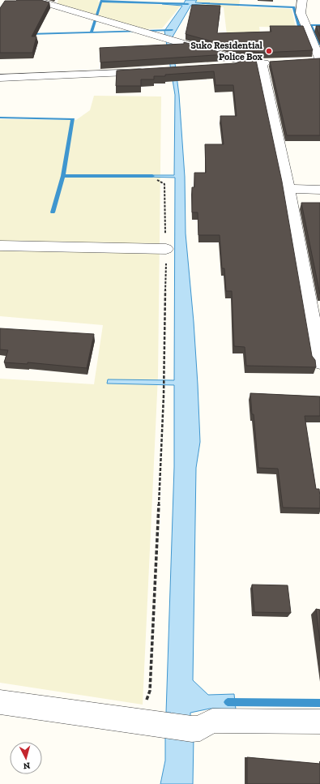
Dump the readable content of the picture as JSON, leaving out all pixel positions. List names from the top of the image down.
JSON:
{
  "places": ["Suko Residential Police Box"],
  "north": "bottom"
}
